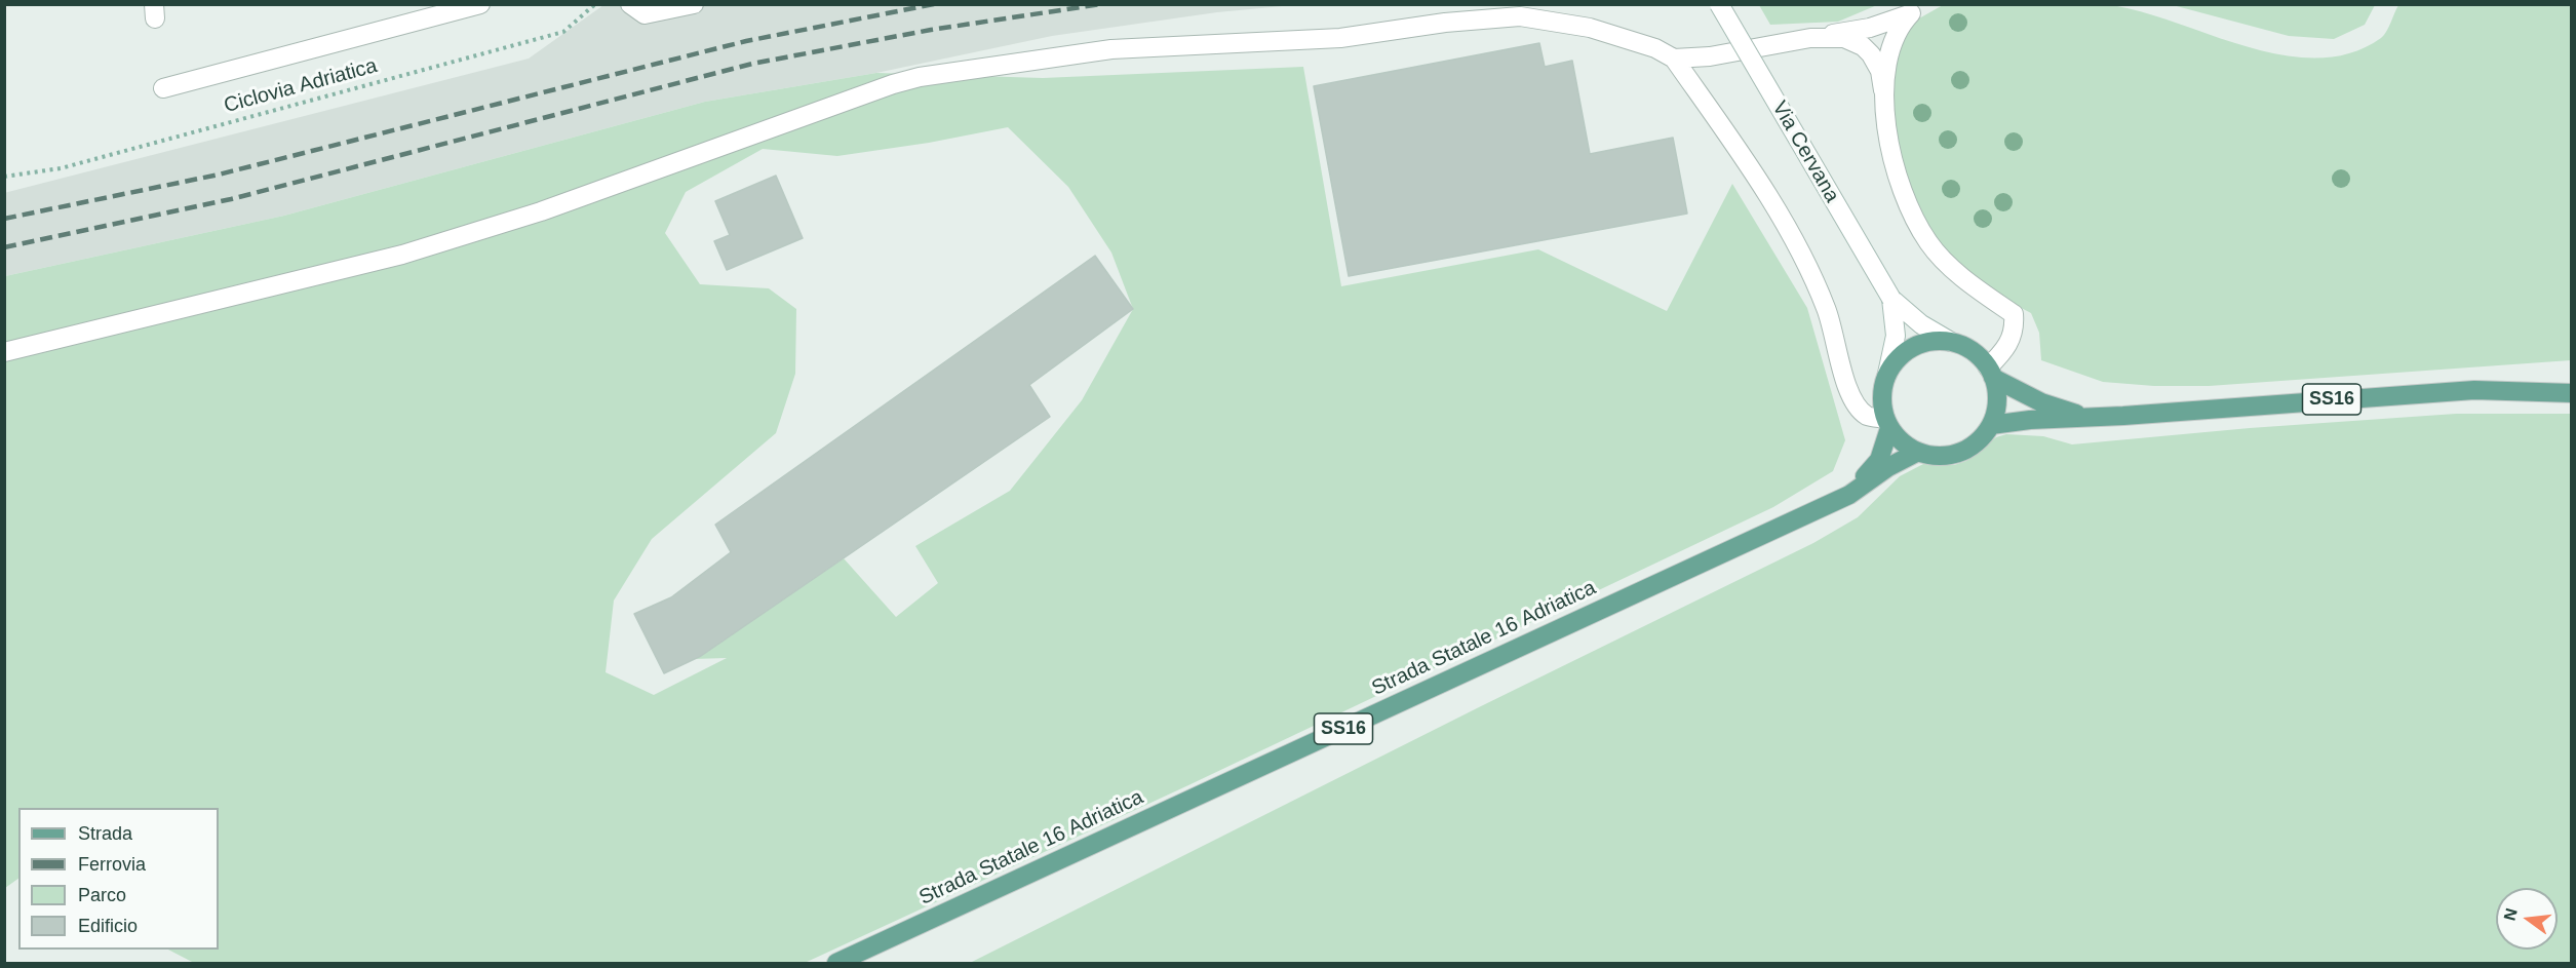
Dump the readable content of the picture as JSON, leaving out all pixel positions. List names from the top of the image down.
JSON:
{
  "streets": {
    "main road": ["SS16", "Strada Statale 16 Adriatica"],
    "street": ["Via Cervana"],
    "path": ["Ciclovia Adriatica"]
  },
  "crossings": [
    ["Via Cervana", "SS16"],
    ["SS16", "Strada Statale 16 Adriatica"]
  ],
  "legend": [
    "Strada",
    "Ferrovia",
    "Parco",
    "Edificio"
  ],
  "north": "left"
}
